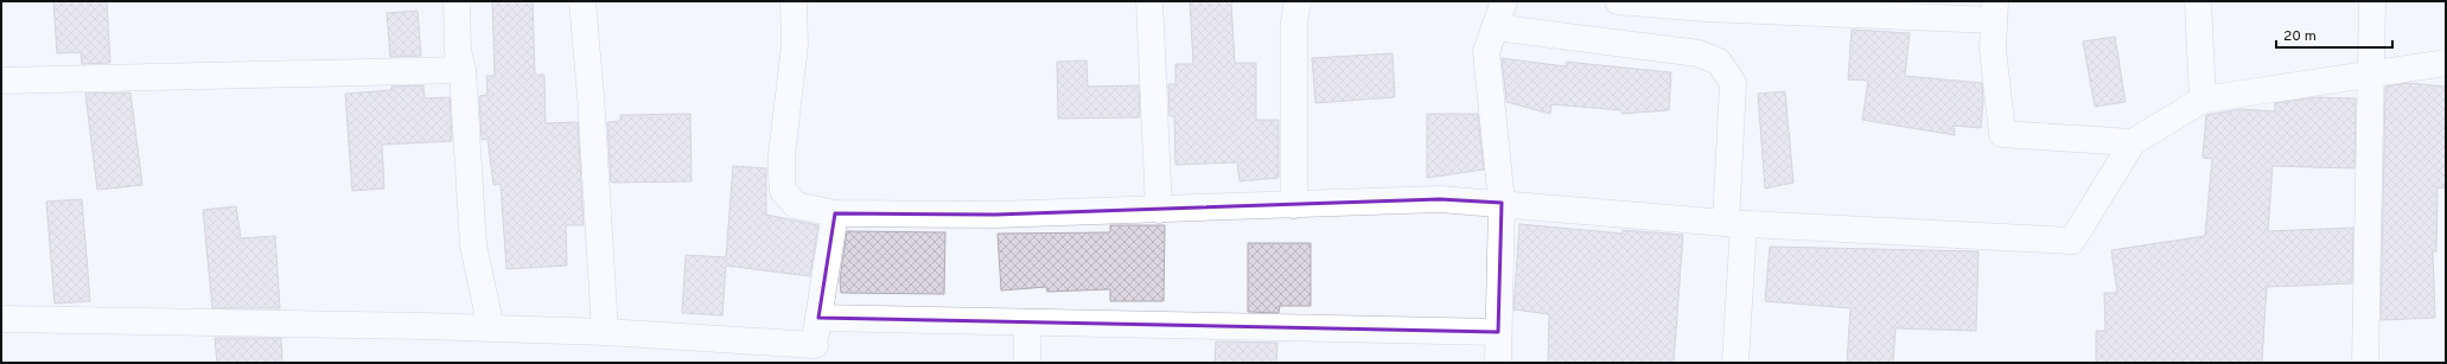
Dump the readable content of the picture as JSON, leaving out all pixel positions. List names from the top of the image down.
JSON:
{
  "scale_bar": "20 m"
}
